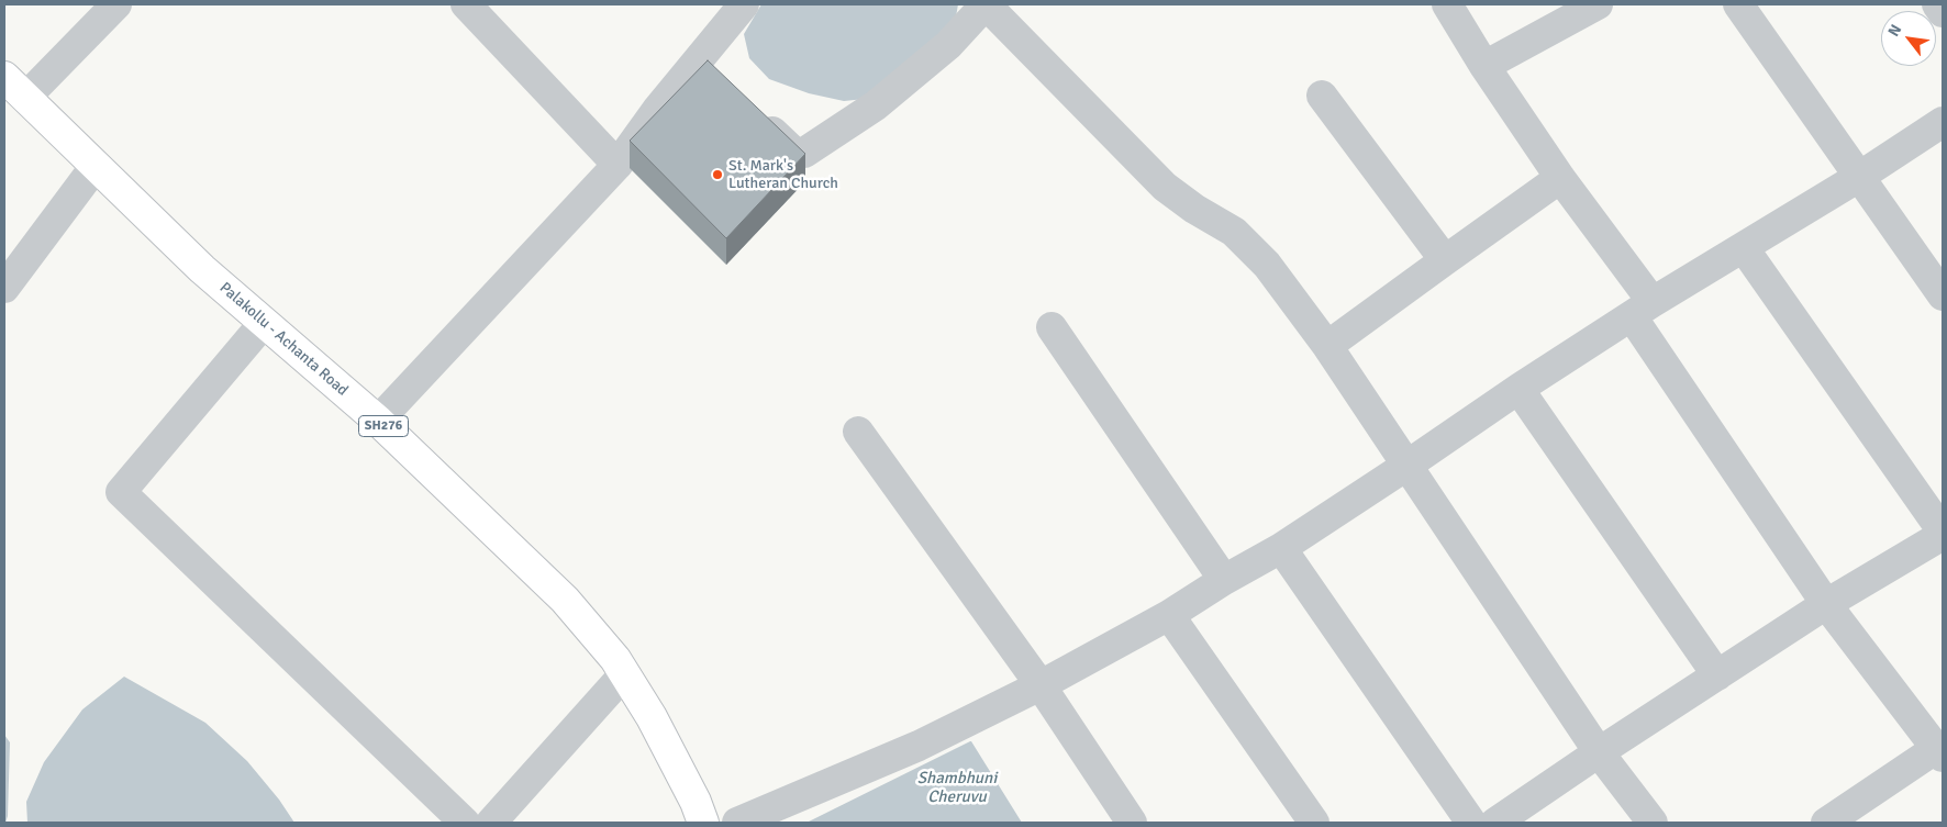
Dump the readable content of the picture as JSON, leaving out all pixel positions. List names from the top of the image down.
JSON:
{
  "streets": {
    "main road": ["Palakollu - Achanta Road", "SH276"]
  },
  "water": ["Shambhuni Cheruvu"],
  "places": ["St. Mark's Lutheran Church"],
  "north": "top left"
}
